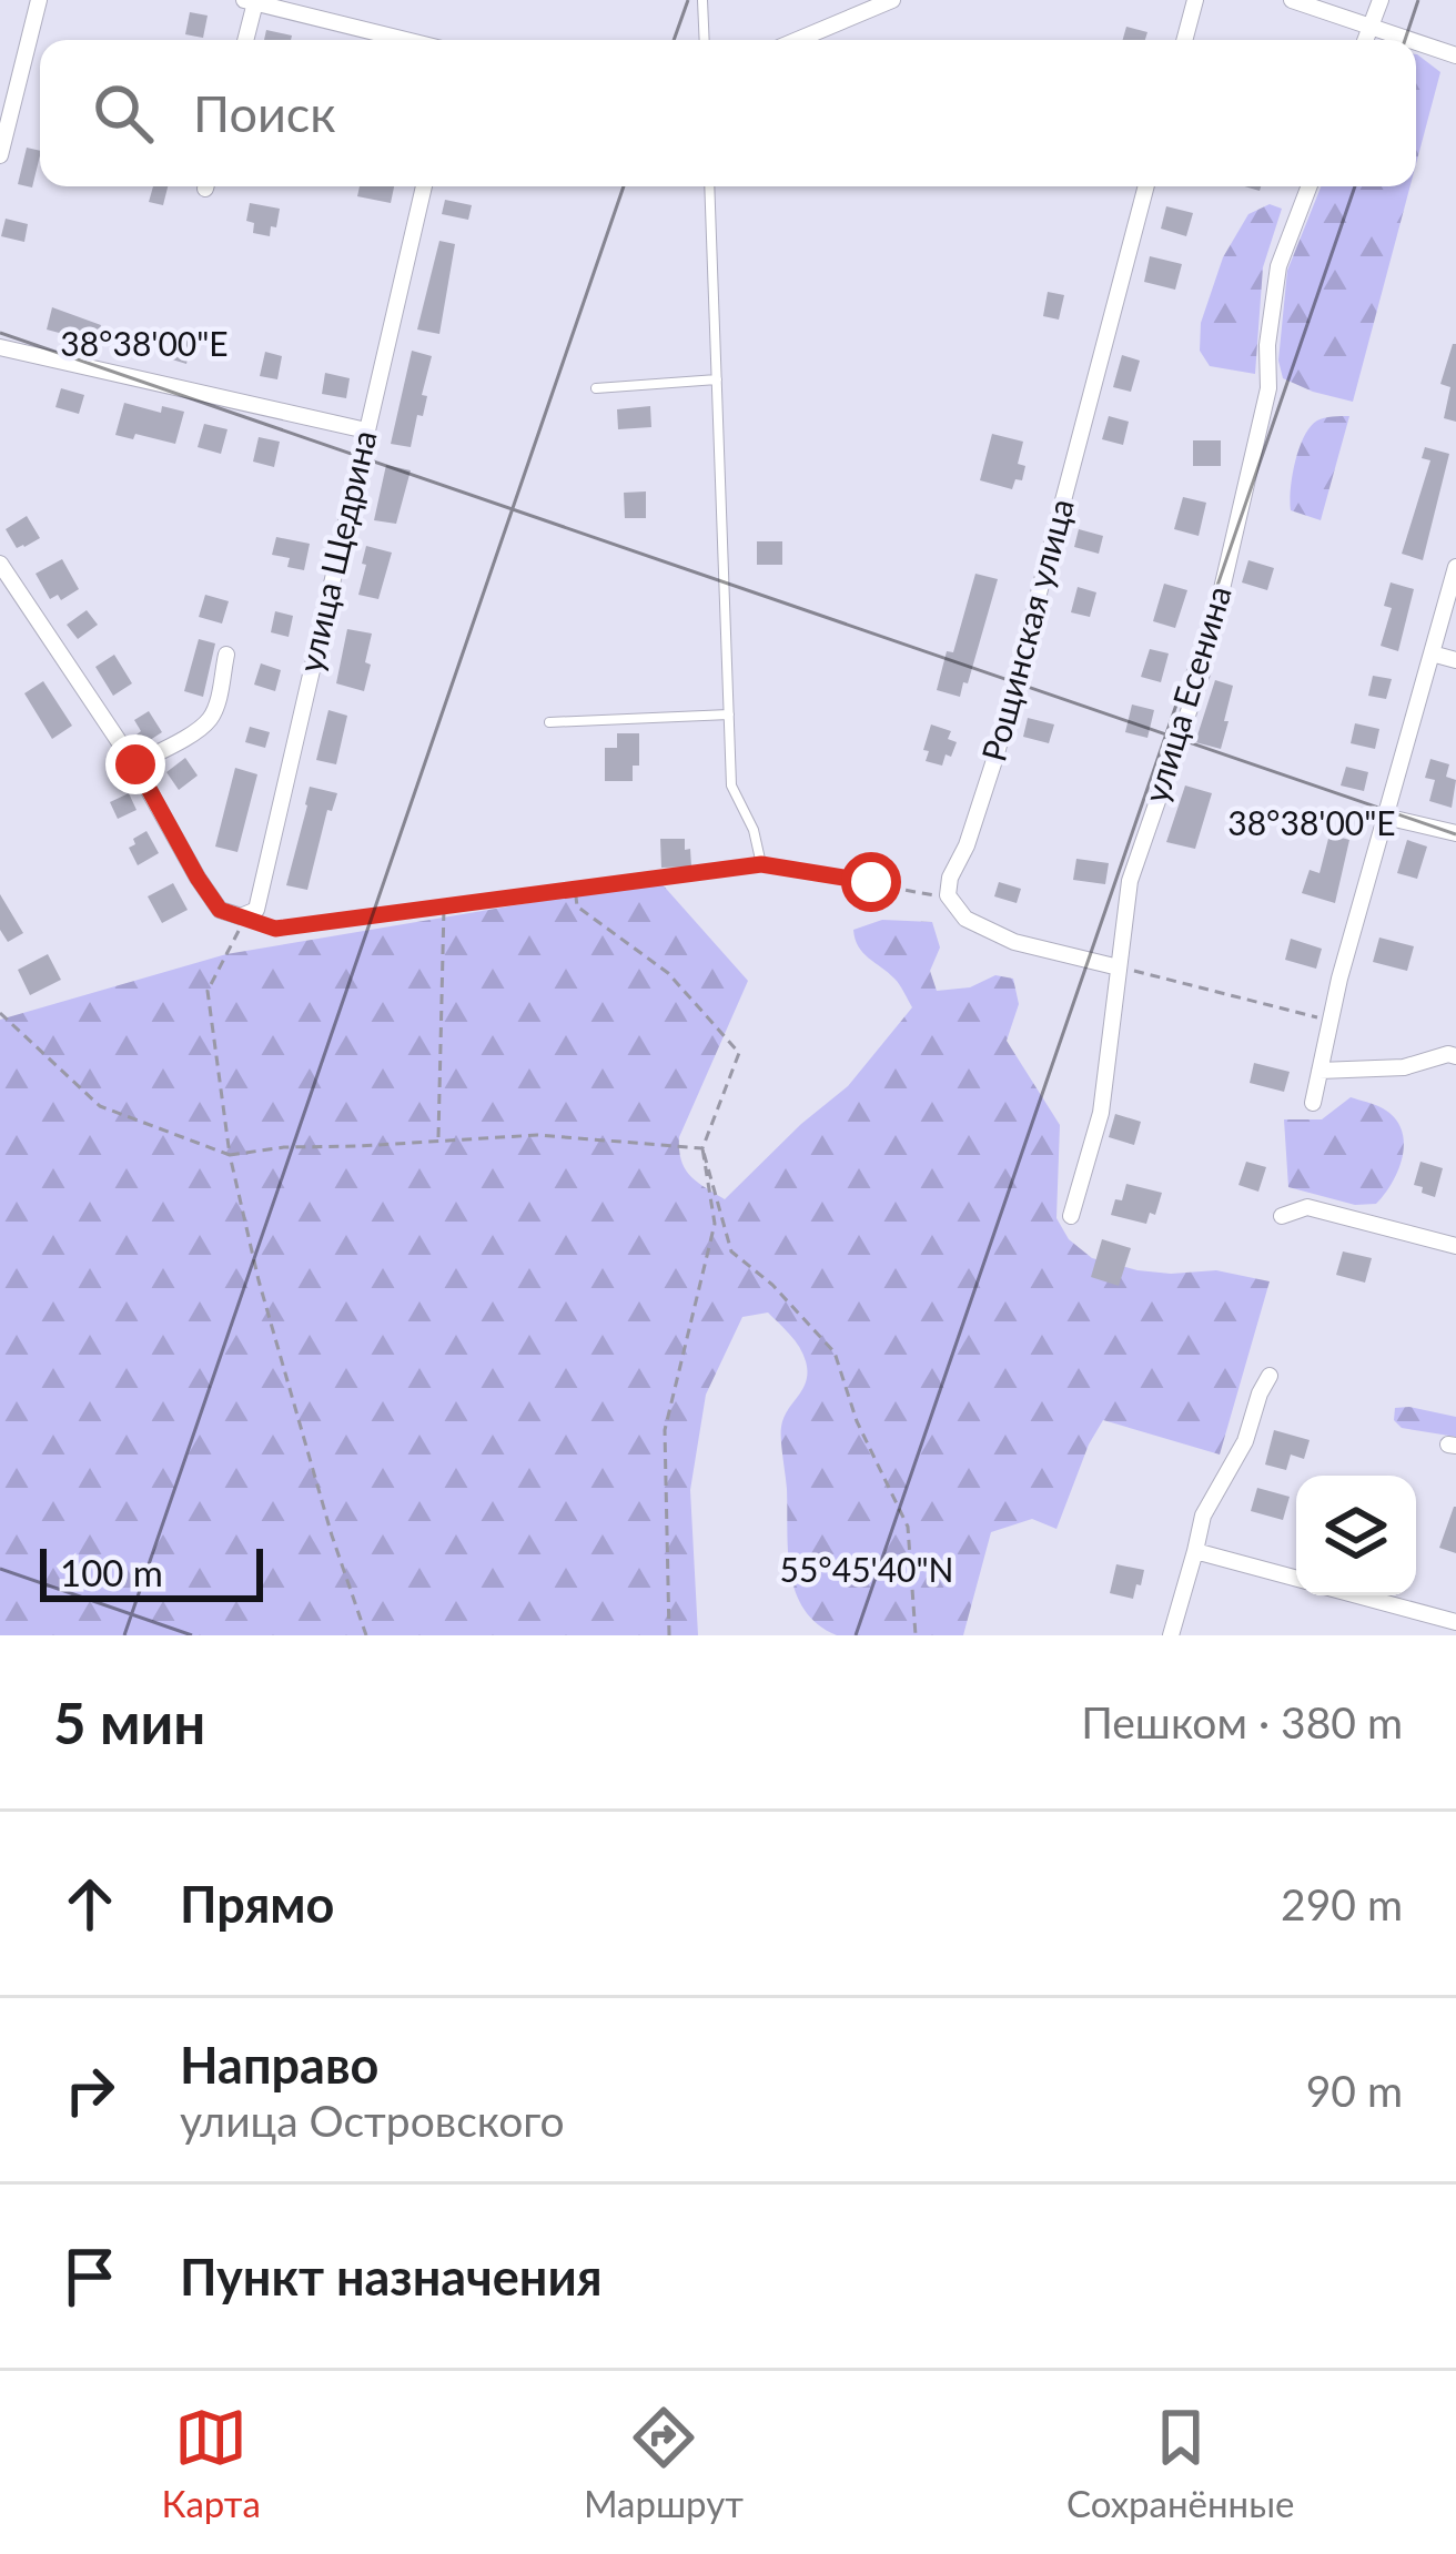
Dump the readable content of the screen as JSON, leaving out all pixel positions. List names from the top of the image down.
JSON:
{
  "streets": {
    "street": ["улица Щедрина", "Рощинская улица", "улица Есенина"]
  },
  "scale_bar": "100 m",
  "page": {
    "search": "Поиск",
    "scale": "100 m",
    "heading": ["5 мин", "Пешком · 380 m"],
    "list": [
      ["Прямо", "290 m"],
      ["Направо", "улица Островского", "90 m"],
      "Пункт назначения"
    ],
    "nav": ["Карта", "Маршрут", "Сохранённые"]
  },
  "coordinates": ["38°38'00\"E", "55°45'40\"N"]
}
